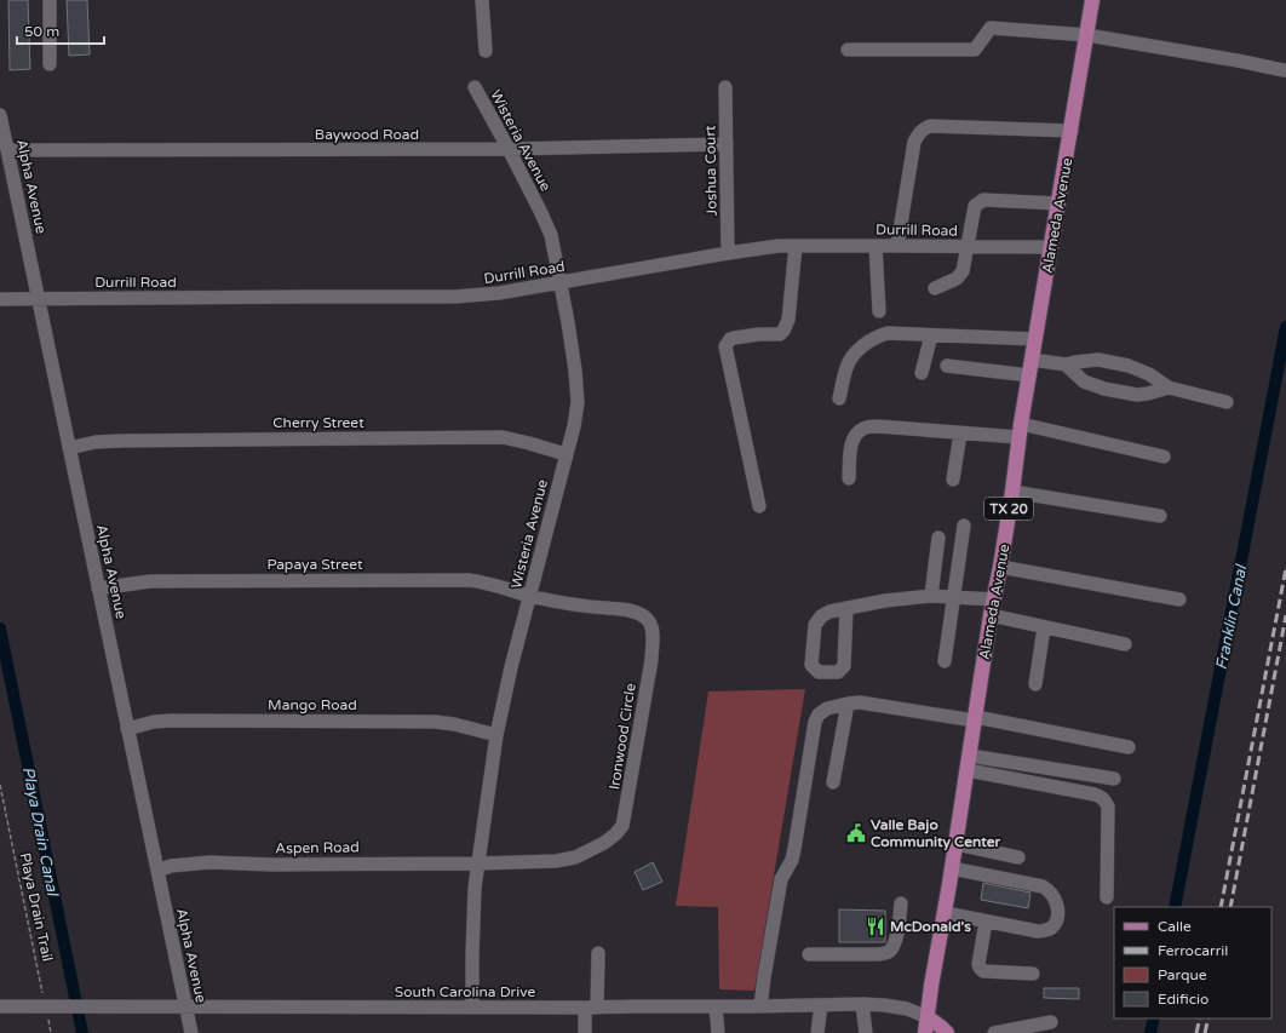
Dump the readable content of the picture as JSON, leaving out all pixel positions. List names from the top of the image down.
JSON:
{
  "streets": {
    "main road": ["Alameda Avenue", "TX 20"],
    "street": [
      "Baywood Road",
      "Wisteria Avenue",
      "Joshua Court",
      "Alpha Avenue",
      "Durrill Road",
      "Cherry Street",
      "Papaya Street",
      "Mango Road",
      "Ironwood Circle",
      "Aspen Road",
      "South Carolina Drive"
    ],
    "path": ["Playa Drain Trail"]
  },
  "crossings": [
    ["Baywood Road", "Wisteria Avenue"],
    ["Baywood Road", "Joshua Court"],
    ["Baywood Road", "Alpha Avenue"],
    ["Wisteria Avenue", "Durrill Road"],
    ["Wisteria Avenue", "Cherry Street"],
    ["Wisteria Avenue", "Papaya Street"],
    ["Wisteria Avenue", "Mango Road"],
    ["Wisteria Avenue", "Ironwood Circle"],
    ["Wisteria Avenue", "Aspen Road"],
    ["Wisteria Avenue", "South Carolina Drive"],
    ["Joshua Court", "Durrill Road"],
    ["Alpha Avenue", "Durrill Road"],
    ["Alpha Avenue", "Cherry Street"],
    ["Alpha Avenue", "Papaya Street"],
    ["Alpha Avenue", "Mango Road"],
    ["Alpha Avenue", "Aspen Road"],
    ["Alpha Avenue", "South Carolina Drive"],
    ["Alameda Avenue", "Durrill Road"],
    ["Alameda Avenue", "South Carolina Drive"],
    ["Papaya Street", "Ironwood Circle"],
    ["Ironwood Circle", "Aspen Road"],
    ["Playa Drain Trail", "South Carolina Drive"]
  ],
  "water": ["Franklin Canal", "Playa Drain Canal"],
  "places": {
    "public building": ["Valle Bajo Community Center"],
    "restaurant": ["McDonald's"]
  },
  "legend": [
    "Calle",
    "Ferrocarril",
    "Parque",
    "Edificio"
  ],
  "scale_bar": "50 m"
}
